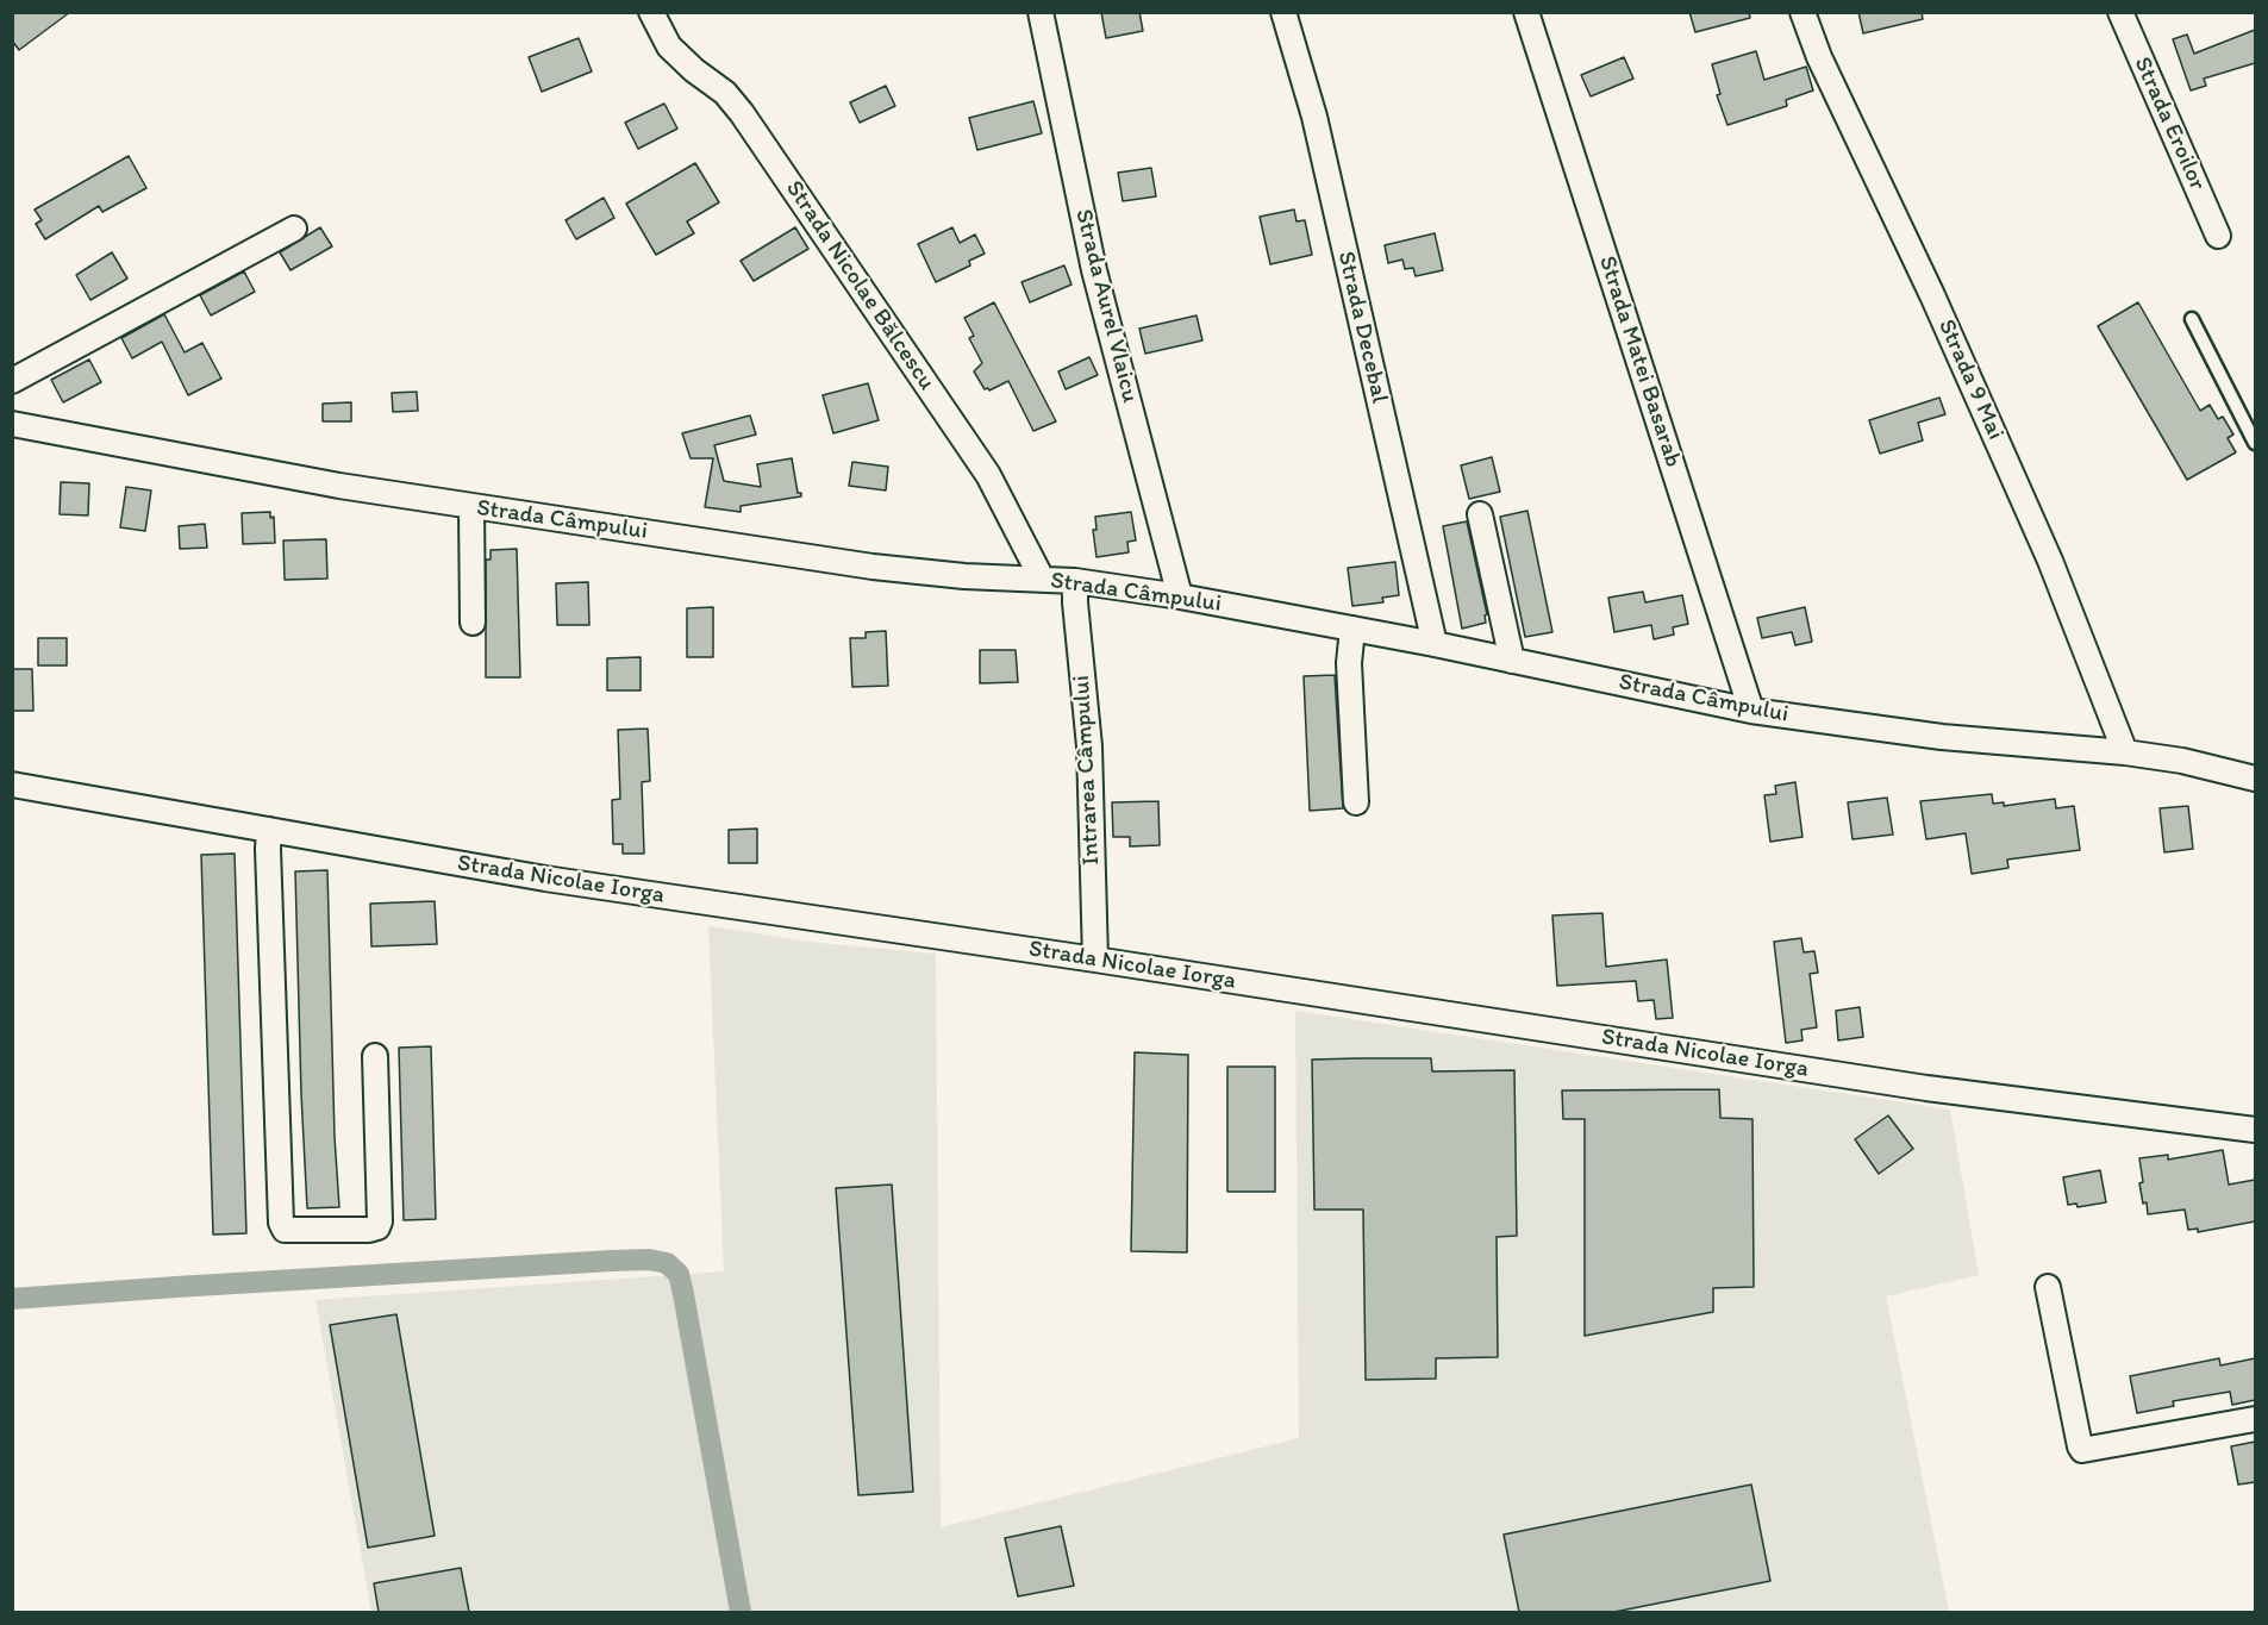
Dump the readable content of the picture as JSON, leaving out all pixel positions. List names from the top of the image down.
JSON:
{
  "streets": {
    "street": [
      "Strada Eroilor",
      "Strada Nicolae Bălcescu",
      "Strada Aurel Vlaicu",
      "Strada Decebal",
      "Strada Matei Basarab",
      "Strada 9 Mai",
      "Strada Câmpului",
      "Intrarea Câmpului",
      "Strada Nicolae Iorga"
    ]
  },
  "crossings": [
    ["Strada Nicolae Bălcescu", "Strada Câmpului"],
    ["Strada Aurel Vlaicu", "Strada Câmpului"],
    ["Strada Decebal", "Strada Câmpului"],
    ["Strada Matei Basarab", "Strada Câmpului"],
    ["Strada 9 Mai", "Strada Câmpului"],
    ["Strada Câmpului", "Intrarea Câmpului"],
    ["Intrarea Câmpului", "Strada Nicolae Iorga"]
  ]
}
